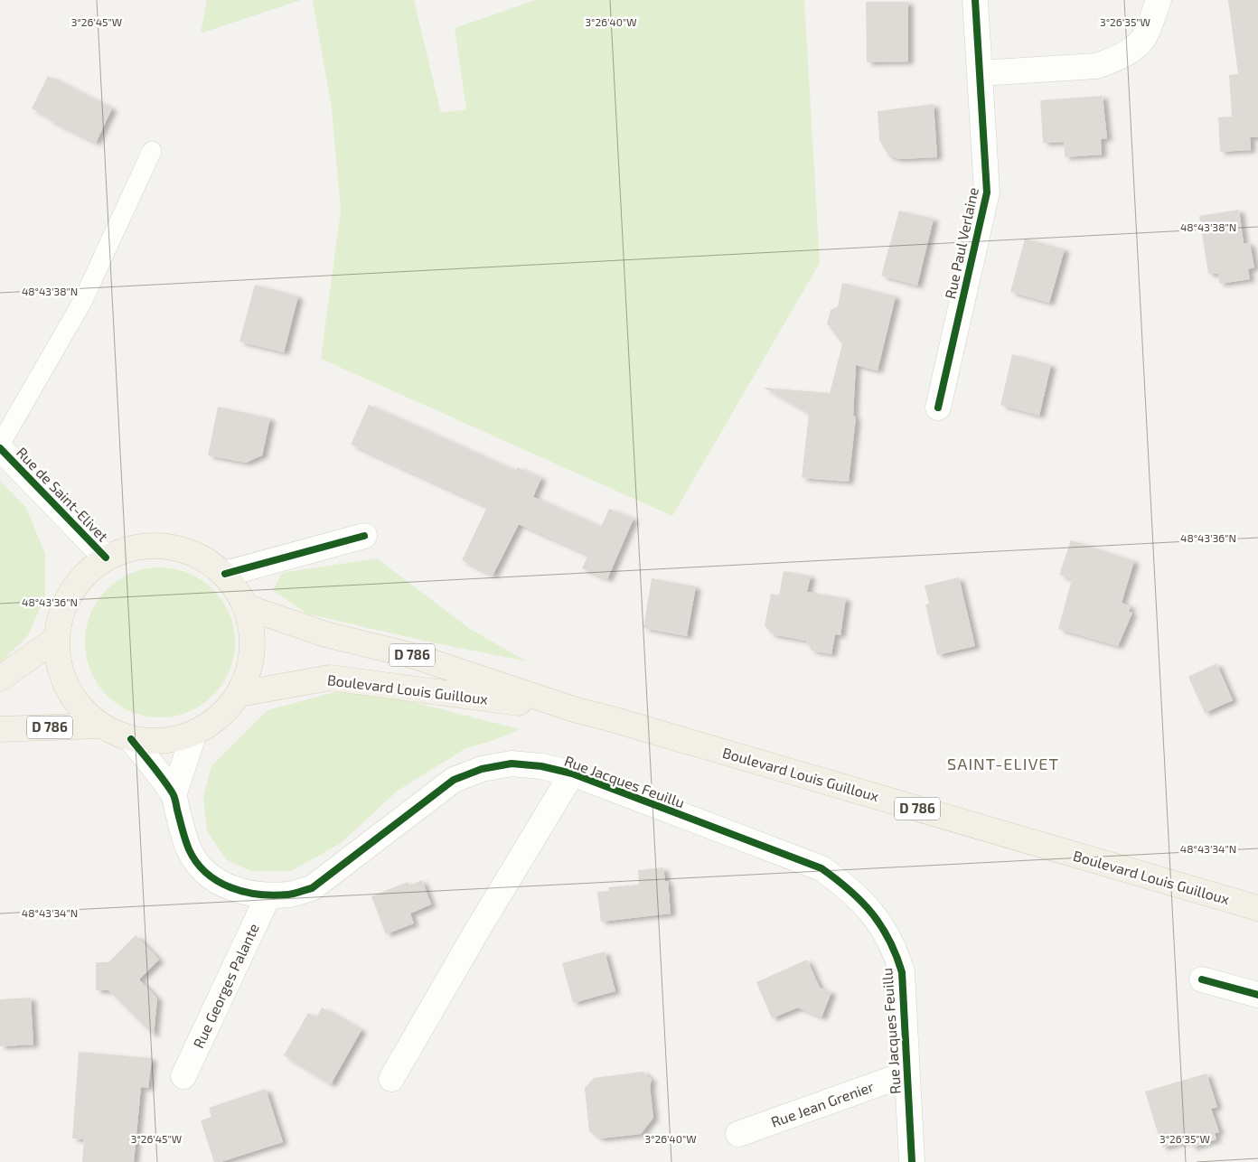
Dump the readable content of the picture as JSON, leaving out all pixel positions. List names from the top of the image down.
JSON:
{
  "streets": {
    "main road": ["D 786", "Boulevard Louis Guilloux"],
    "street": [
      "Rue Paul Verlaine",
      "Rue de Saint-Elivet",
      "Rue Jacques Feuillu",
      "Rue Georges Palante",
      "Rue Jean Grenier"
    ]
  },
  "crossings": [
    ["Rue Jacques Feuillu", "Rue Georges Palante"],
    ["Rue Jacques Feuillu", "Rue Jean Grenier"]
  ],
  "districts": ["SAINT-ELIVET"],
  "coordinates": [
    "3°26'45\"W",
    "3°26'40\"W",
    "3°26'35\"W",
    "48°43'38\"N",
    "48°43'36\"N",
    "48°43'34\"N"
  ]
}
